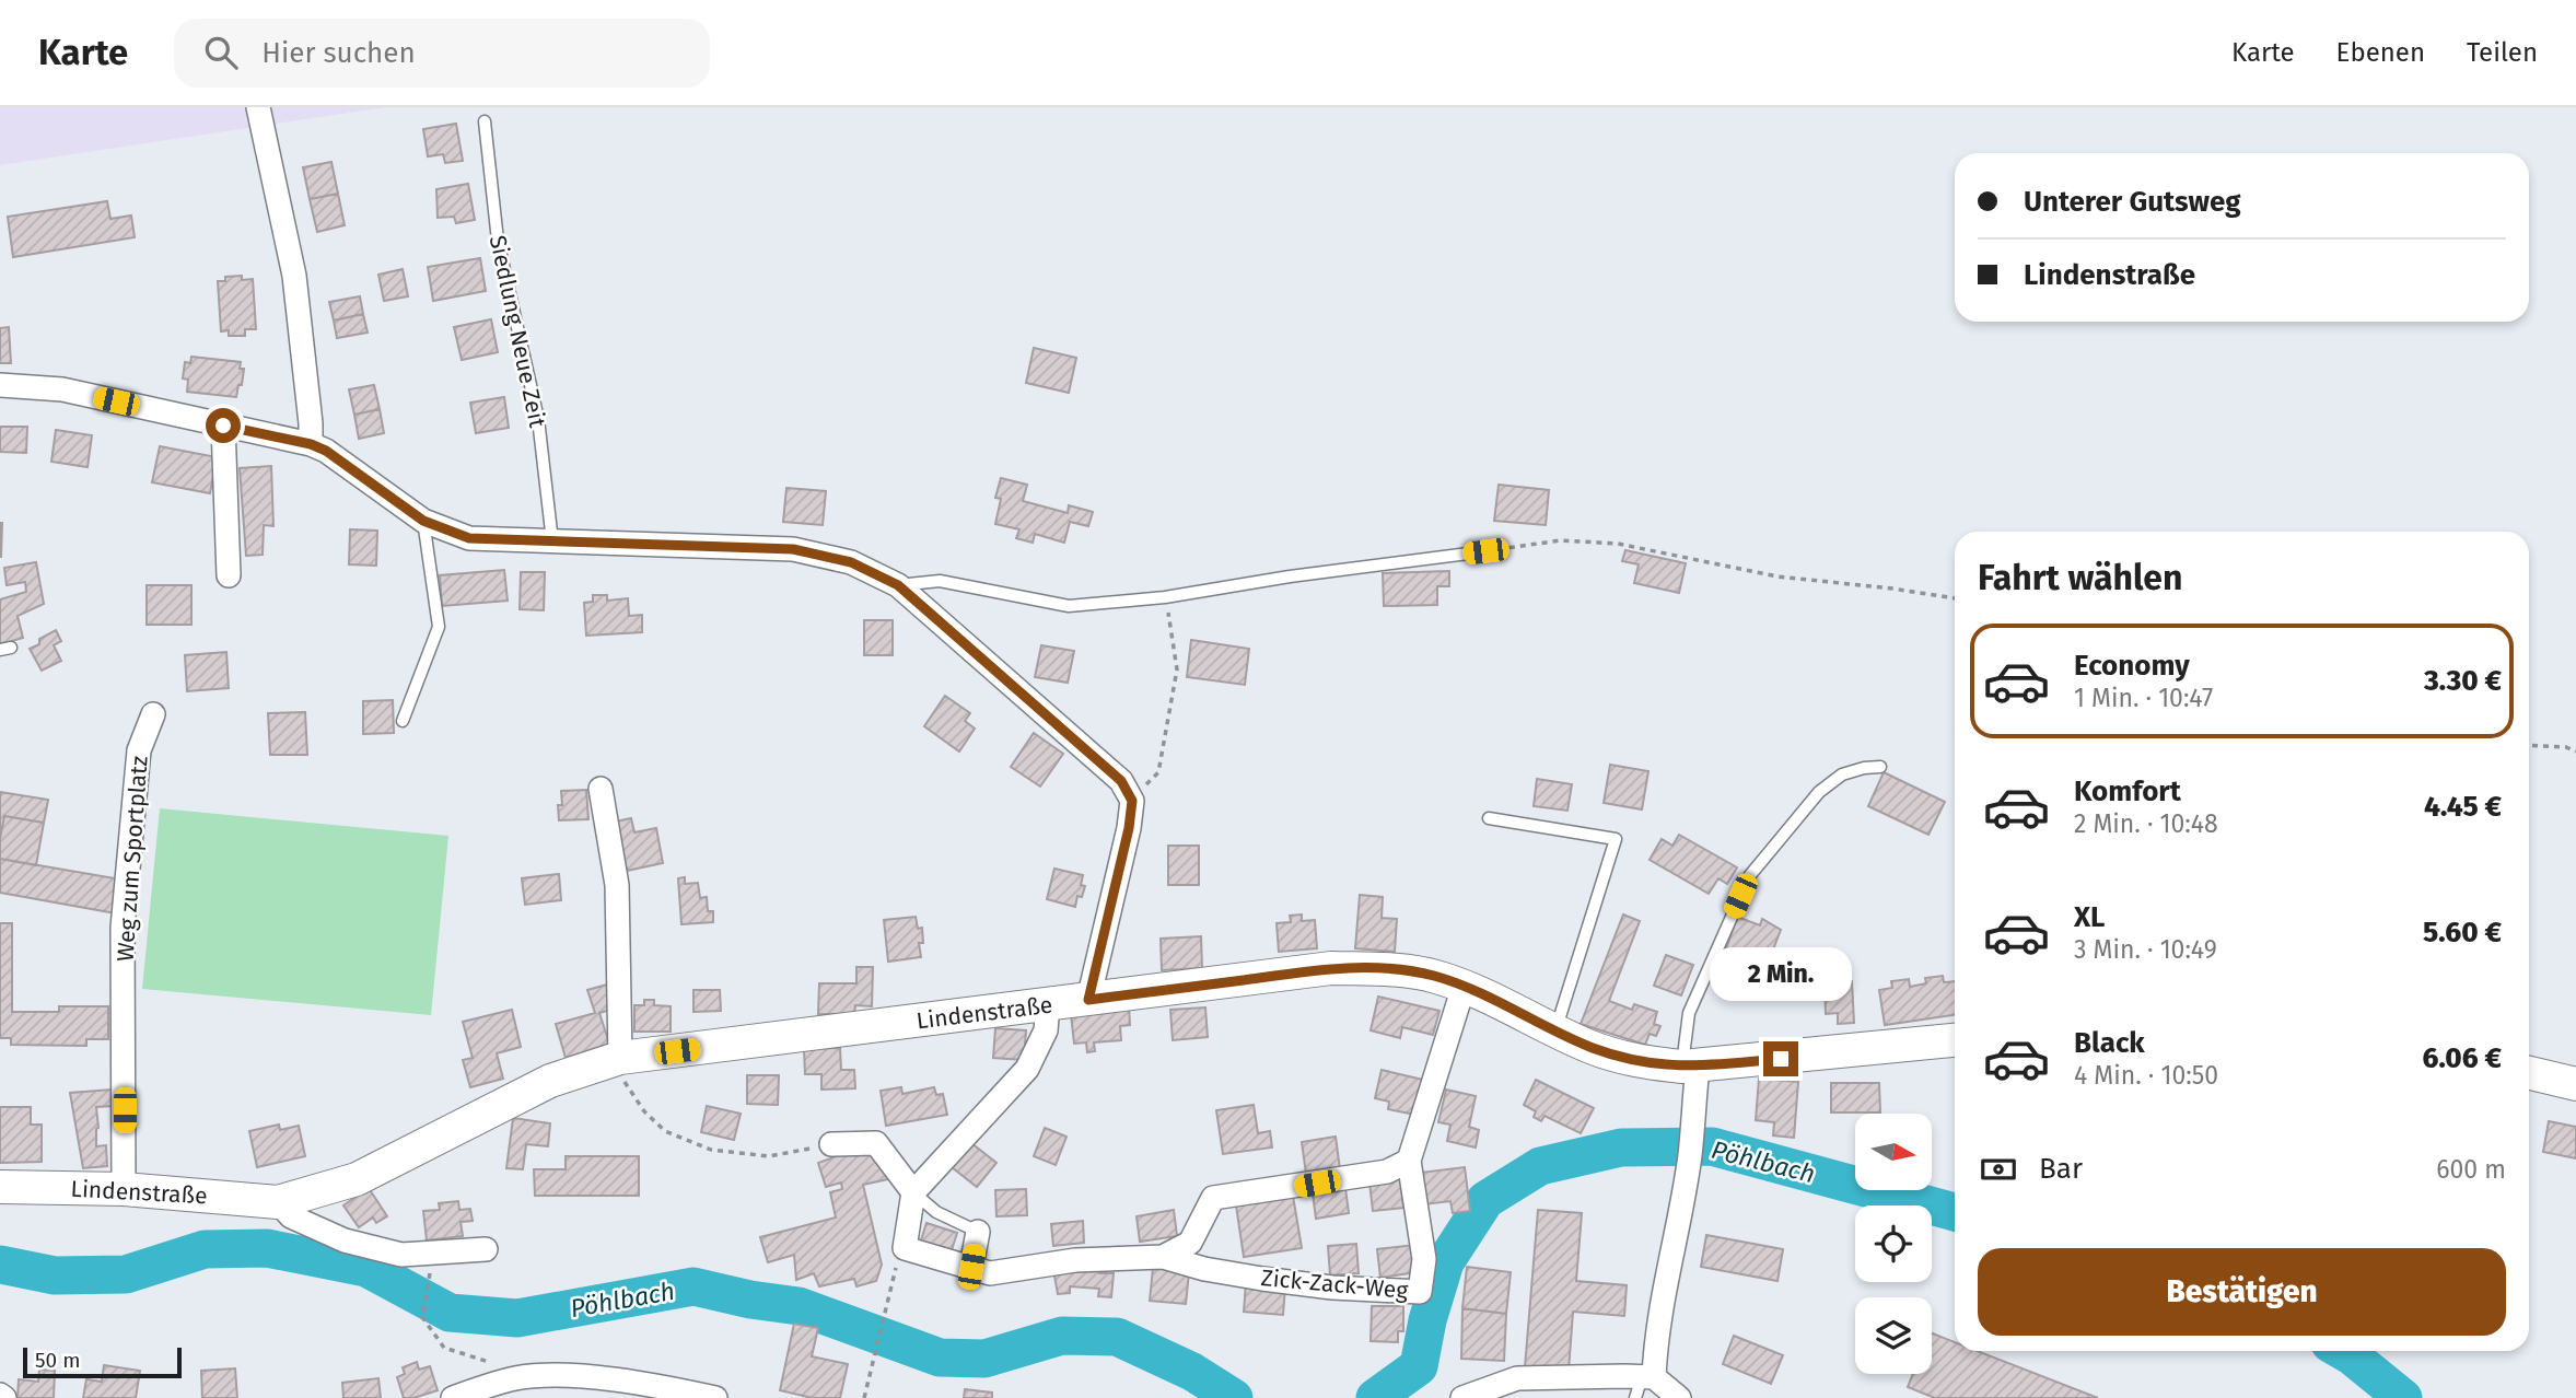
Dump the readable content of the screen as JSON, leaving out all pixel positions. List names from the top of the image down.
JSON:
{
  "streets": {
    "main road": ["Lindenstraße"],
    "street": ["Weg zum Sportplatz", "Zick-Zack-Weg"],
    "lane": ["Siedlung Neue Zeit"]
  },
  "crossings": [
    ["Weg zum Sportplatz", "Lindenstraße"],
    ["Lindenstraße", "Zick-Zack-Weg"]
  ],
  "water": ["Pöhlbach"],
  "scale_bar": "50 m",
  "north": "right",
  "page": {
    "header": "Karte",
    "search": "Hier suchen",
    "nav": ["Karte", "Ebenen", "Teilen"],
    "banner": ["Unterer Gutsweg", "Lindenstraße"],
    "heading": "Fahrt wählen",
    "list": [
      {
        "name": "Economy",
        "note": "1 Min. · 10:47",
        "value": "3.30 €"
      },
      {
        "name": "Komfort",
        "note": "2 Min. · 10:48",
        "value": "4.45 €"
      },
      {
        "name": "XL",
        "note": "3 Min. · 10:49",
        "value": "5.60 €"
      },
      {
        "name": "Black",
        "note": "4 Min. · 10:50",
        "value": "6.06 €"
      }
    ],
    "bubble": "2 Min.",
    "pay": ["Bar", "600 m"],
    "buttons": "Bestätigen",
    "scale": "50 m"
  }
}
